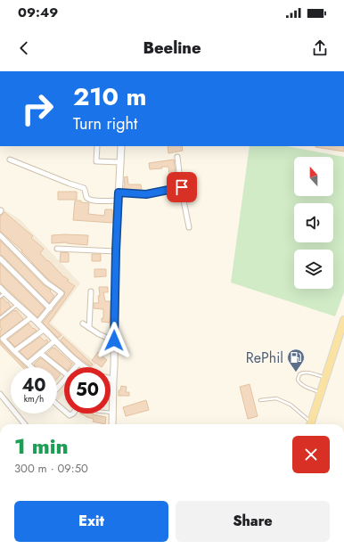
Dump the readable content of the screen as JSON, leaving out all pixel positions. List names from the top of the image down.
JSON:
{
  "places": {
    "fuel station": ["RePhil"]
  },
  "north": "top",
  "page": {
    "status": "09:49",
    "header": "Beeline",
    "turn": ["210 m", "Turn right"],
    "speed": "40 km/h",
    "limit": "50",
    "heading": ["1 min", "300 m · 09:50"],
    "buttons": ["Exit", "Share"]
  }
}
